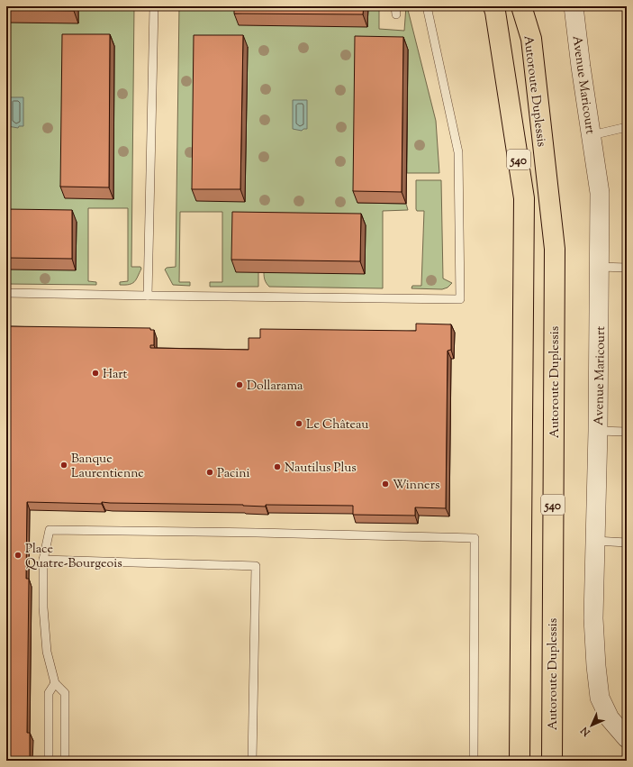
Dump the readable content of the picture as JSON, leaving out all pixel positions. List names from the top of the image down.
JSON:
{
  "streets": {
    "highway": ["Autoroute Duplessis", "540"],
    "street": ["Avenue Maricourt"]
  },
  "places": [
    "Hart",
    "Dollarama",
    "Le Château",
    "Banque Laurentienne",
    "Nautilus Plus",
    "Pacini",
    "Winners",
    "Place Quatre-Bourgeois"
  ],
  "north": "bottom left"
}
